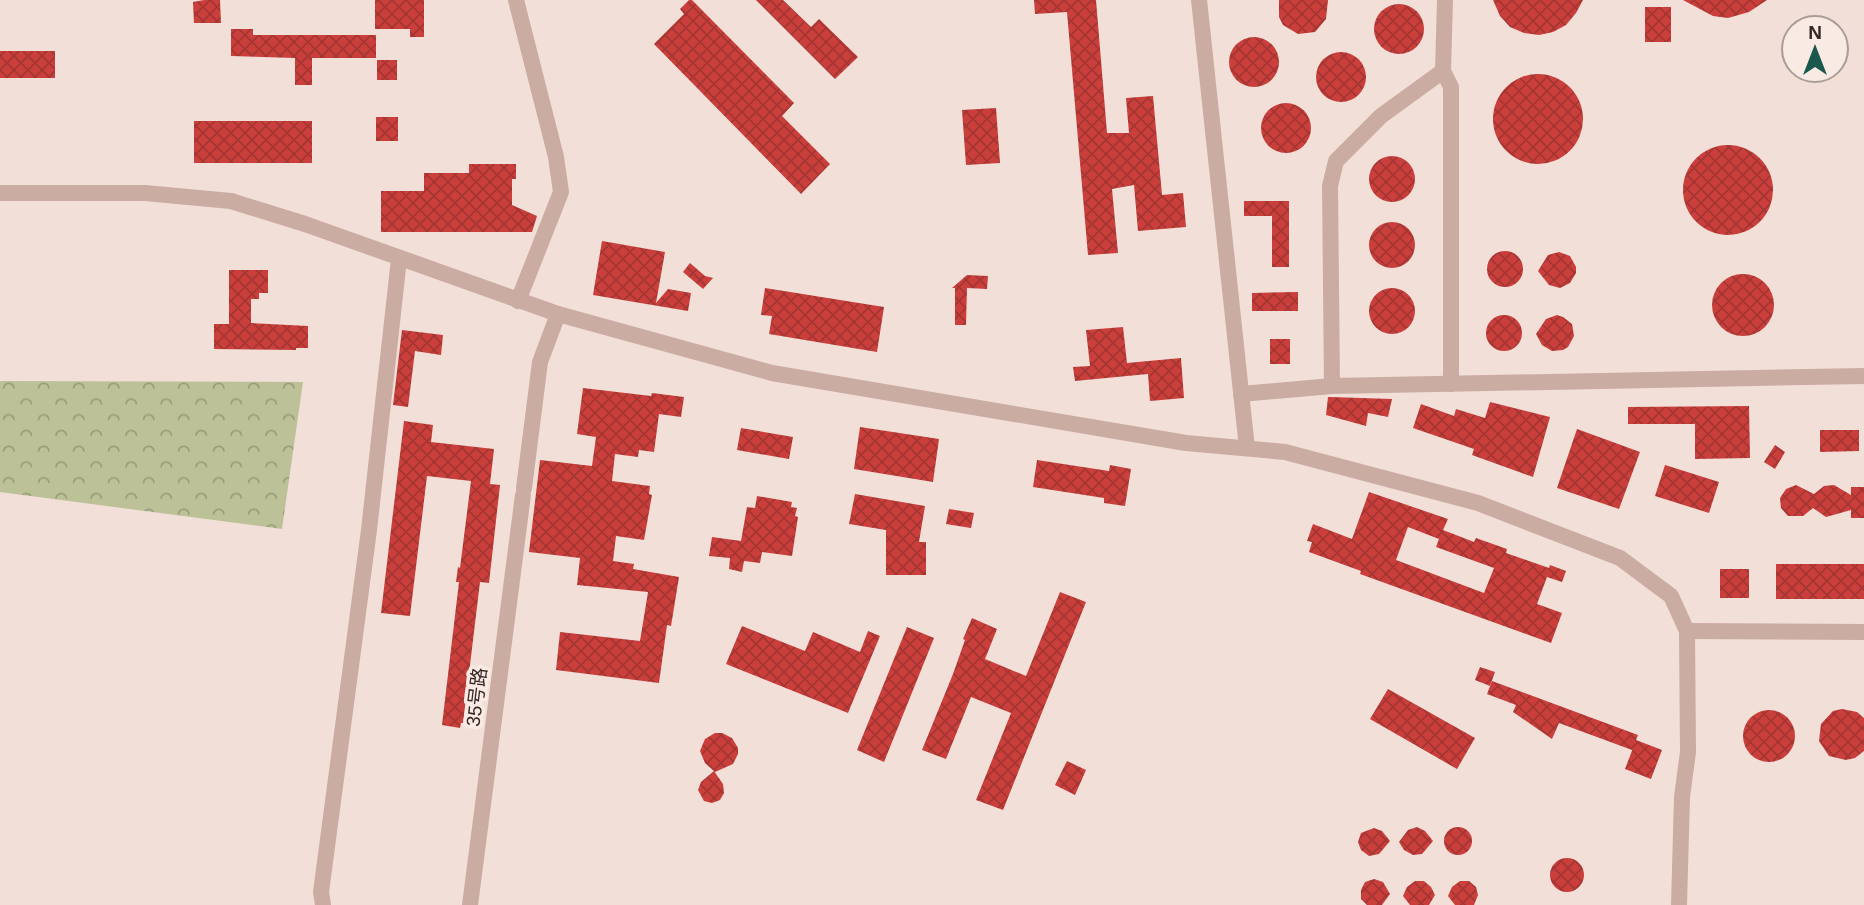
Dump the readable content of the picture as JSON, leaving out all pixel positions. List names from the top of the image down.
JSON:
{
  "streets": {
    "street": ["35号路"]
  },
  "north": "top"
}
